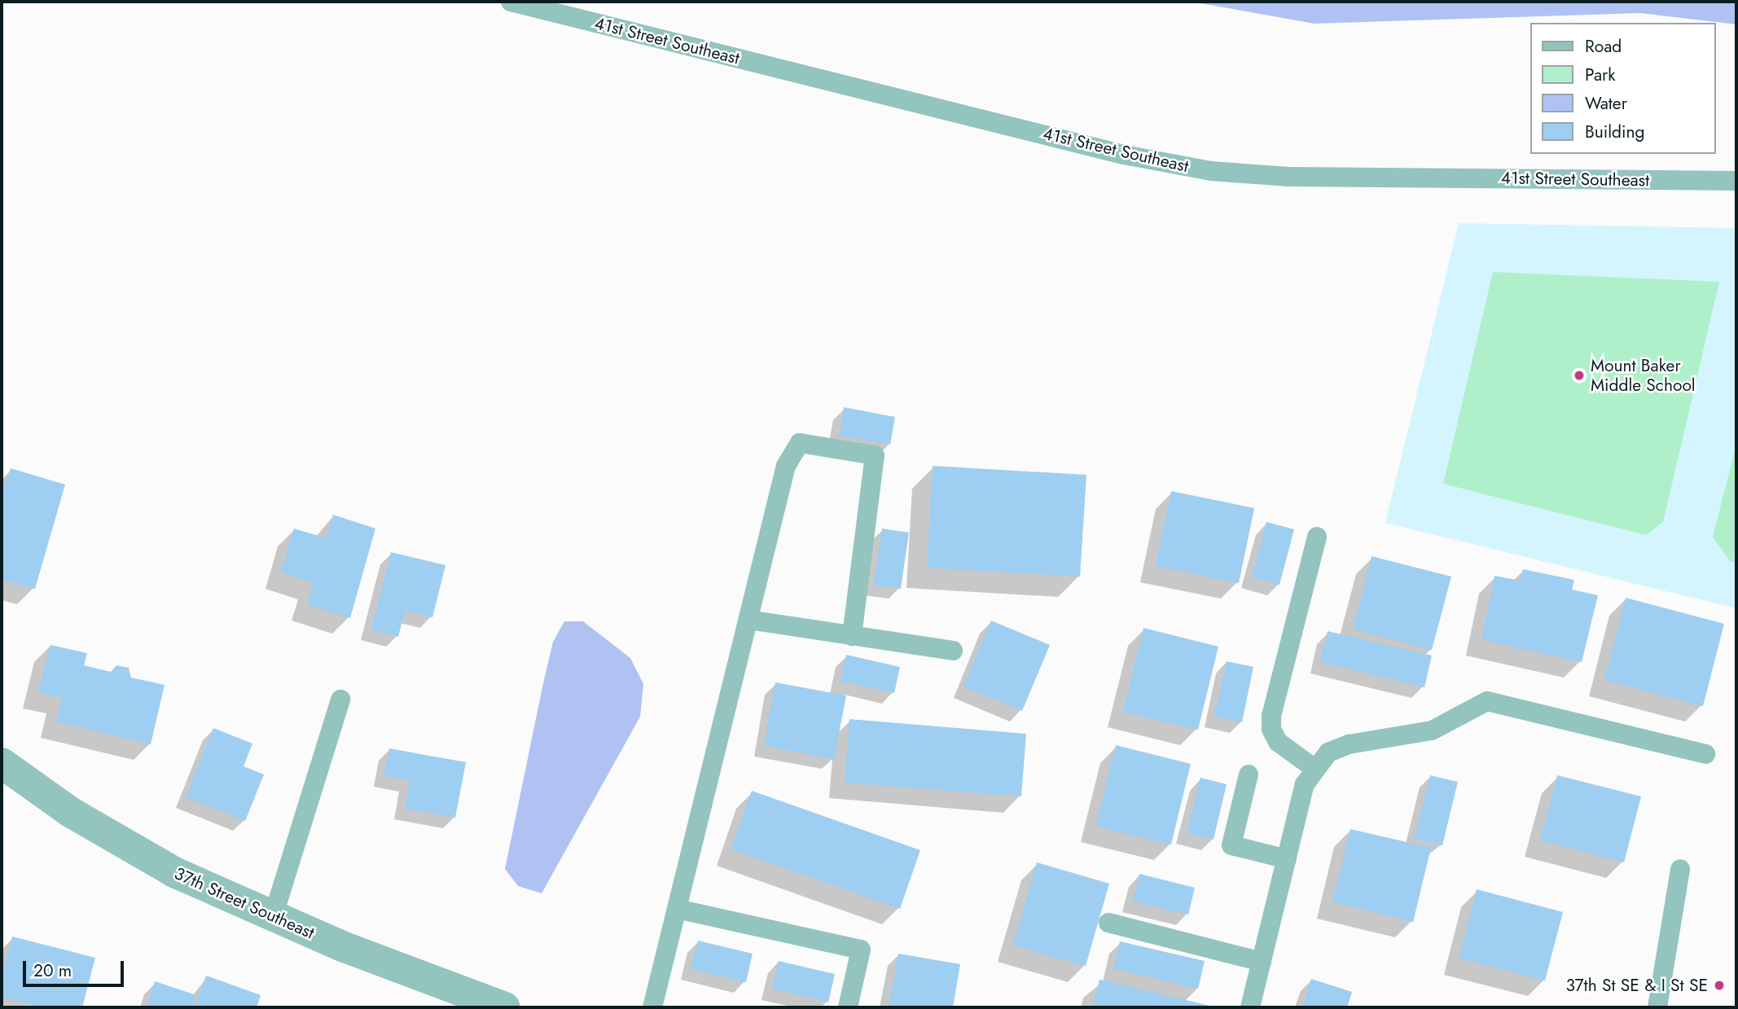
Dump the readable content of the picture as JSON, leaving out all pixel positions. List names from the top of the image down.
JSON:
{
  "streets": {
    "street": ["37th Street Southeast"],
    "lane": ["41st Street Southeast"]
  },
  "places": ["Mount Baker Middle School", "37th St SE & I St SE"],
  "legend": [
    "Road",
    "Park",
    "Water",
    "Building"
  ],
  "scale_bar": "20 m"
}
